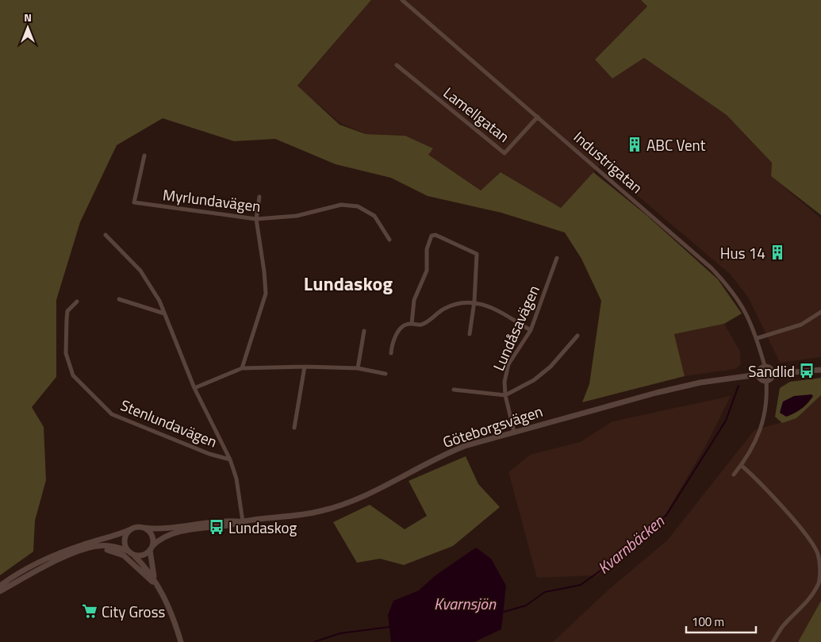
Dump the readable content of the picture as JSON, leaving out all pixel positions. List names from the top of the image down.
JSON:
{
  "streets": {
    "street": [
      "Lamellgatan",
      "Industrigatan",
      "Myrlundavägen",
      "Lundåsavägen",
      "Stenlundavägen",
      "Göteborgsvägen"
    ]
  },
  "crossings": [
    ["Lamellgatan", "Industrigatan"],
    ["Industrigatan", "Göteborgsvägen"],
    ["Lundåsavägen", "Göteborgsvägen"]
  ],
  "districts": ["Lundaskog"],
  "water": ["Kvarnbäcken", "Kvarnsjön"],
  "places": {
    "building": ["ABC Vent", "Hus 14"],
    "bus stop": ["Sandlid", "Lundaskog"],
    "supermarket": ["City Gross"]
  },
  "scale_bar": "100 m",
  "north": "top"
}
